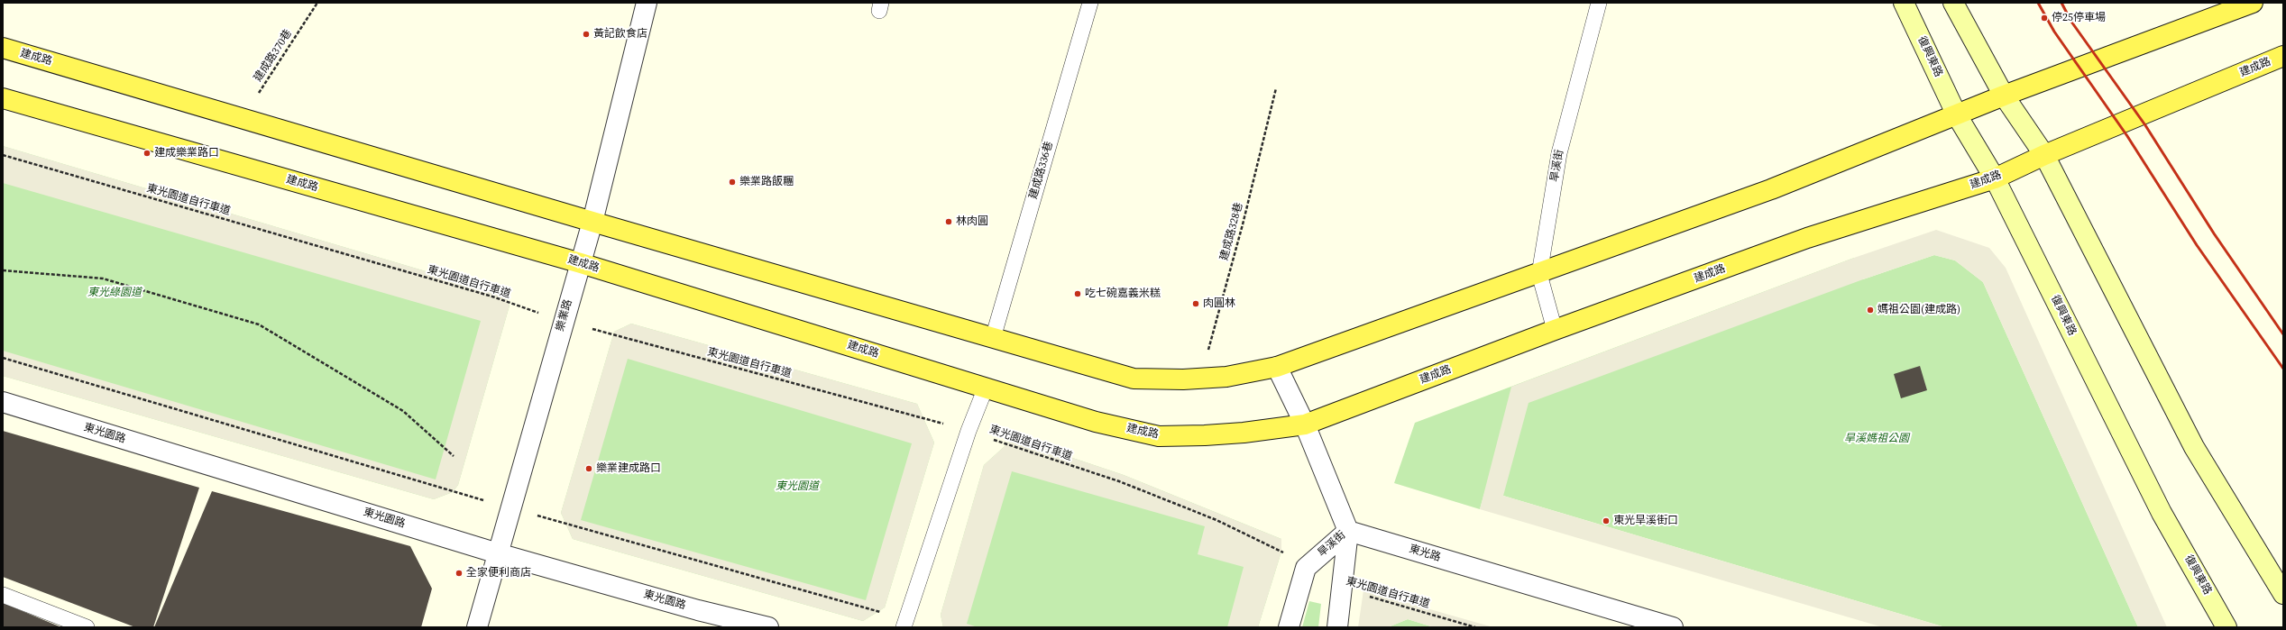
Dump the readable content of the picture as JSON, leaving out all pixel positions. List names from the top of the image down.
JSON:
{
  "streets": {
    "main road": ["建成路"],
    "street": [
      "復興東路",
      "旱溪街",
      "樂業路",
      "東光園路",
      "東光路"
    ],
    "lane": ["建成路336巷"],
    "path": ["建成路370巷", "東光園道自行車道", "建成路328巷"]
  },
  "crossings": [
    ["建成路370巷", "建成路"],
    ["復興東路", "建成路"],
    ["建成路", "旱溪街"],
    ["建成路", "建成路336巷"],
    ["建成路", "建成路328巷"],
    ["建成路", "樂業路"],
    ["旱溪街", "東光園道自行車道"],
    ["旱溪街", "東光路"],
    ["東光園道自行車道", "樂業路"],
    ["樂業路", "東光園路"]
  ],
  "parks": ["東光綠園道", "旱溪媽祖公園", "東光園道"],
  "places": [
    "停25停車場",
    "黃記飲食店",
    "建成樂業路口",
    "樂業路飯糰",
    "林肉圓",
    "吃七碗嘉義米糕",
    "肉圓林",
    "媽祖公園(建成路)",
    "樂業建成路口",
    "東光旱溪街口",
    "全家便利商店"
  ]
}
